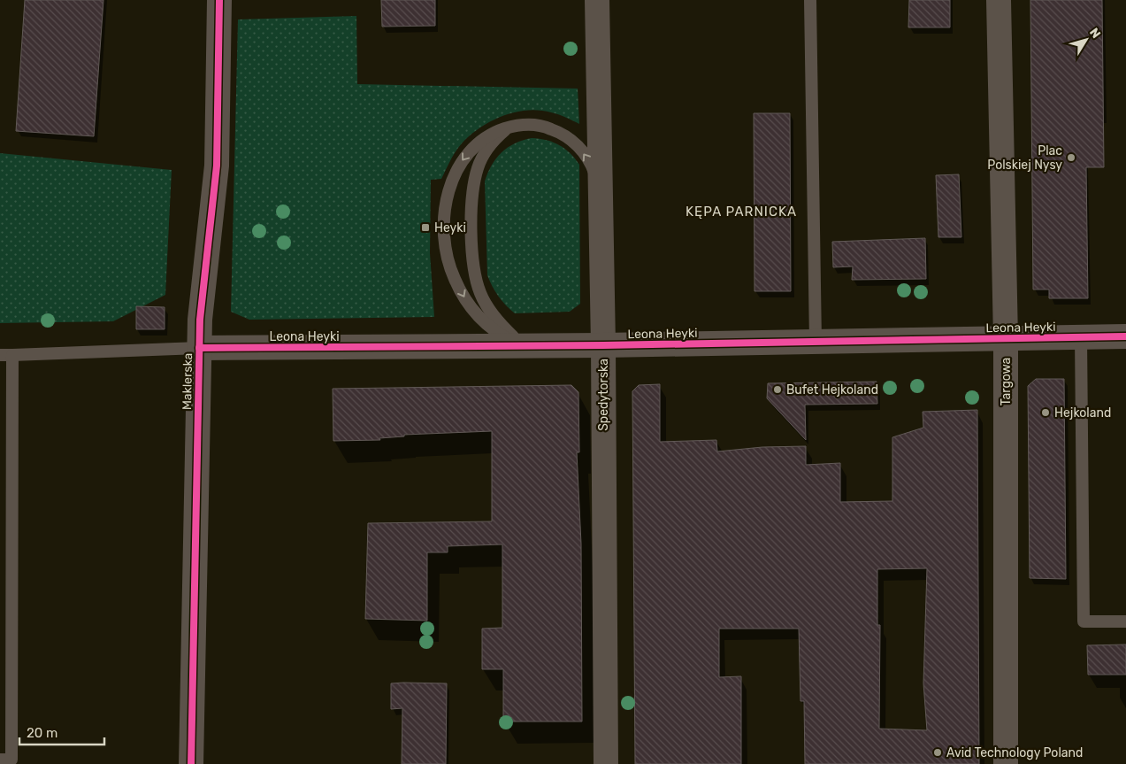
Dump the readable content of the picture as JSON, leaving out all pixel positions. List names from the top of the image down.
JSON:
{
  "streets": {
    "street": [
      "Leona Heyki",
      "Maklerska",
      "Targowa",
      "Spedytorska"
    ]
  },
  "crossings": [
    ["Leona Heyki", "Maklerska"],
    ["Leona Heyki", "Targowa"],
    ["Leona Heyki", "Spedytorska"]
  ],
  "districts": ["KĘPA PARNICKA"],
  "places": {
    "other": [
      "Plac Polskiej Nysy",
      "Bufet Hejkoland",
      "Hejkoland",
      "Avid Technology Poland"
    ],
    "transit": ["Heyki"]
  },
  "scale_bar": "20 m",
  "north": "top right"
}
